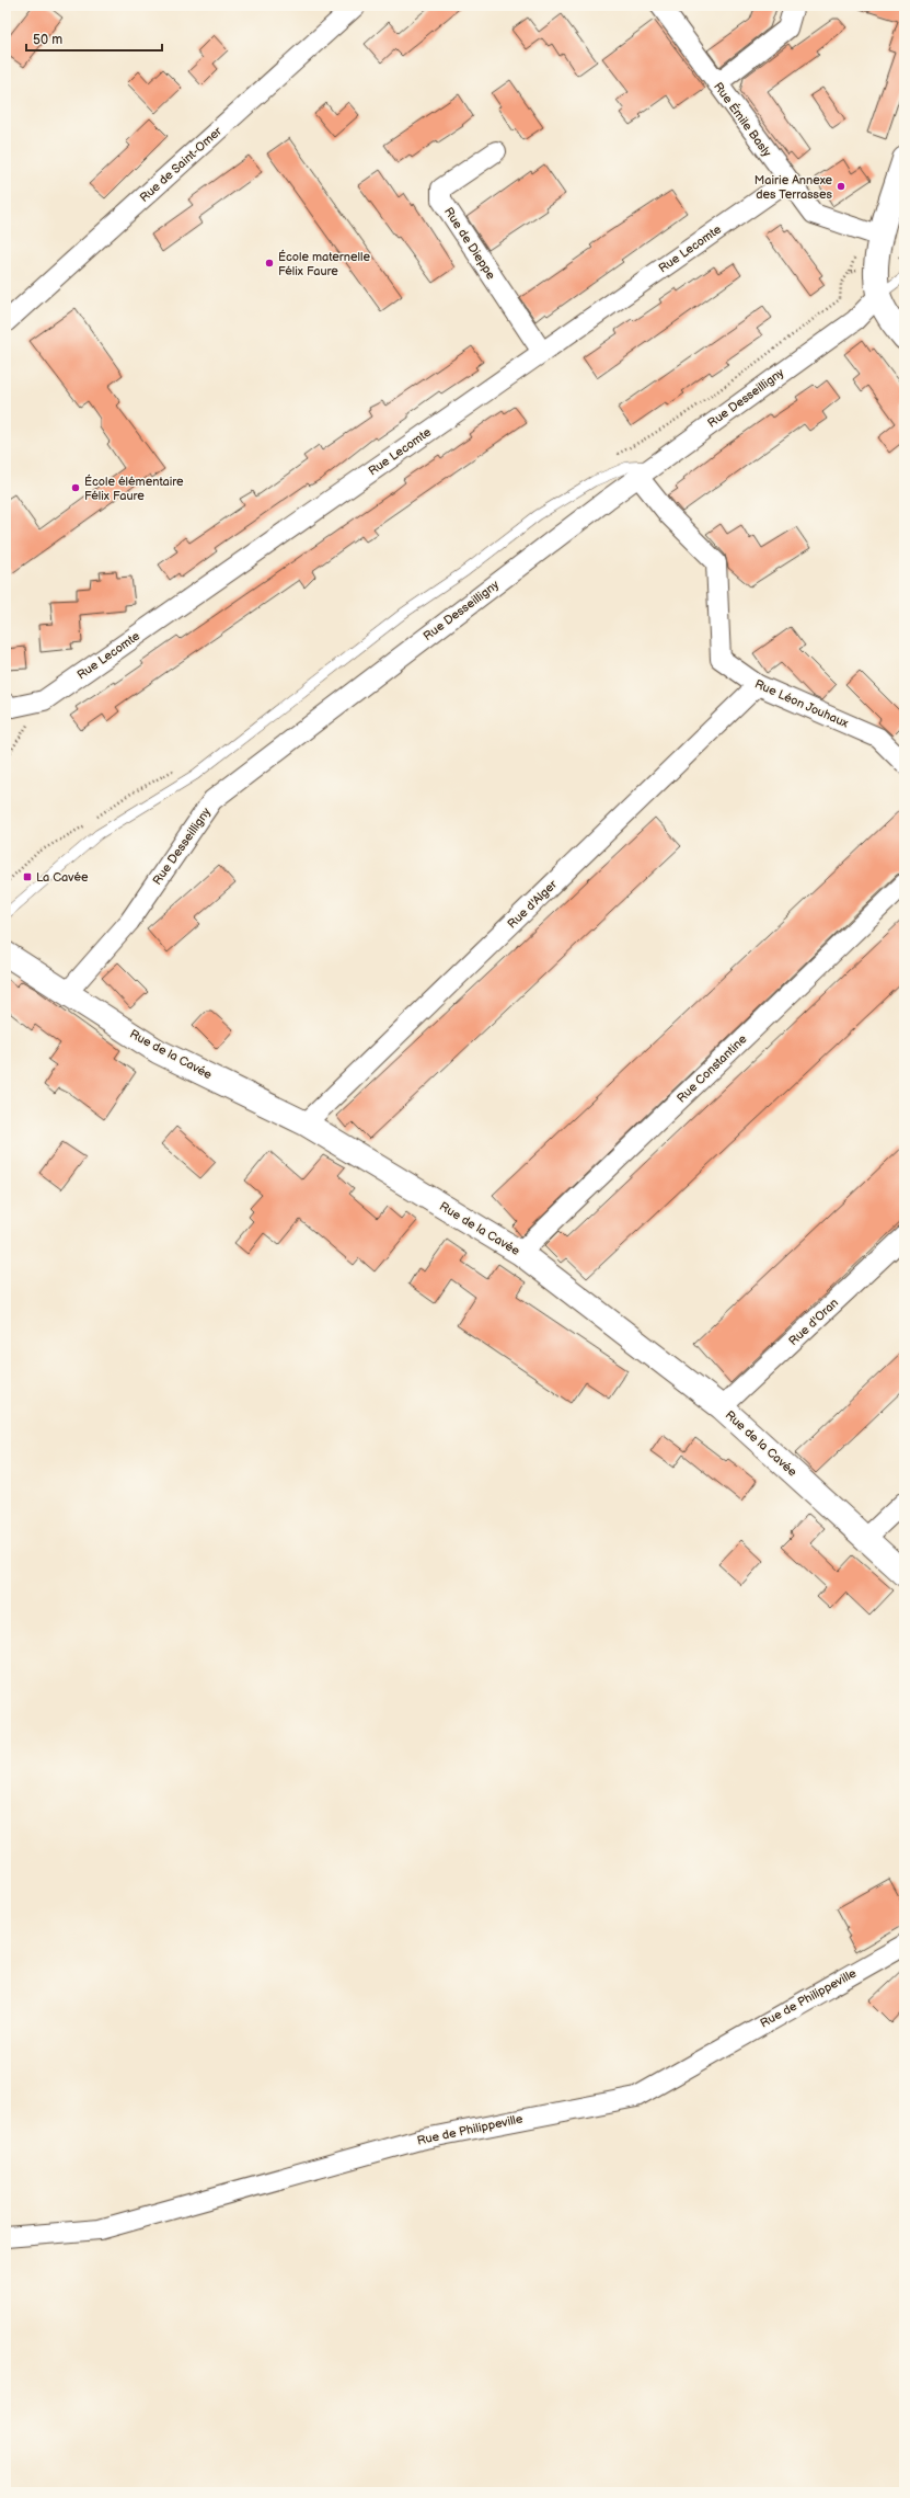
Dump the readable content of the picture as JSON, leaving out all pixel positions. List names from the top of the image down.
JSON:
{
  "streets": {
    "street": [
      "Rue Émile Basly",
      "Rue de Saint-Omer",
      "Rue de Dieppe",
      "Rue Lecomte",
      "Rue Desseilligny",
      "Rue Léon Jouhaux",
      "Rue d'Alger",
      "Rue de la Cavée",
      "Rue Constantine",
      "Rue d'Oran",
      "Rue de Philippeville"
    ]
  },
  "crossings": [
    ["Rue Émile Basly", "Rue Lecomte"],
    ["Rue de Dieppe", "Rue Lecomte"],
    ["Rue Desseilligny", "Rue Léon Jouhaux"],
    ["Rue Desseilligny", "Rue de la Cavée"],
    ["Rue Léon Jouhaux", "Rue d'Alger"],
    ["Rue d'Alger", "Rue de la Cavée"],
    ["Rue de la Cavée", "Rue Constantine"],
    ["Rue de la Cavée", "Rue d'Oran"]
  ],
  "places": {
    "other": ["Mairie Annexe des Terrasses", "École maternelle Félix Faure", "École élémentaire Félix Faure"],
    "transit": ["La Cavée"]
  },
  "scale_bar": "50 m"
}
